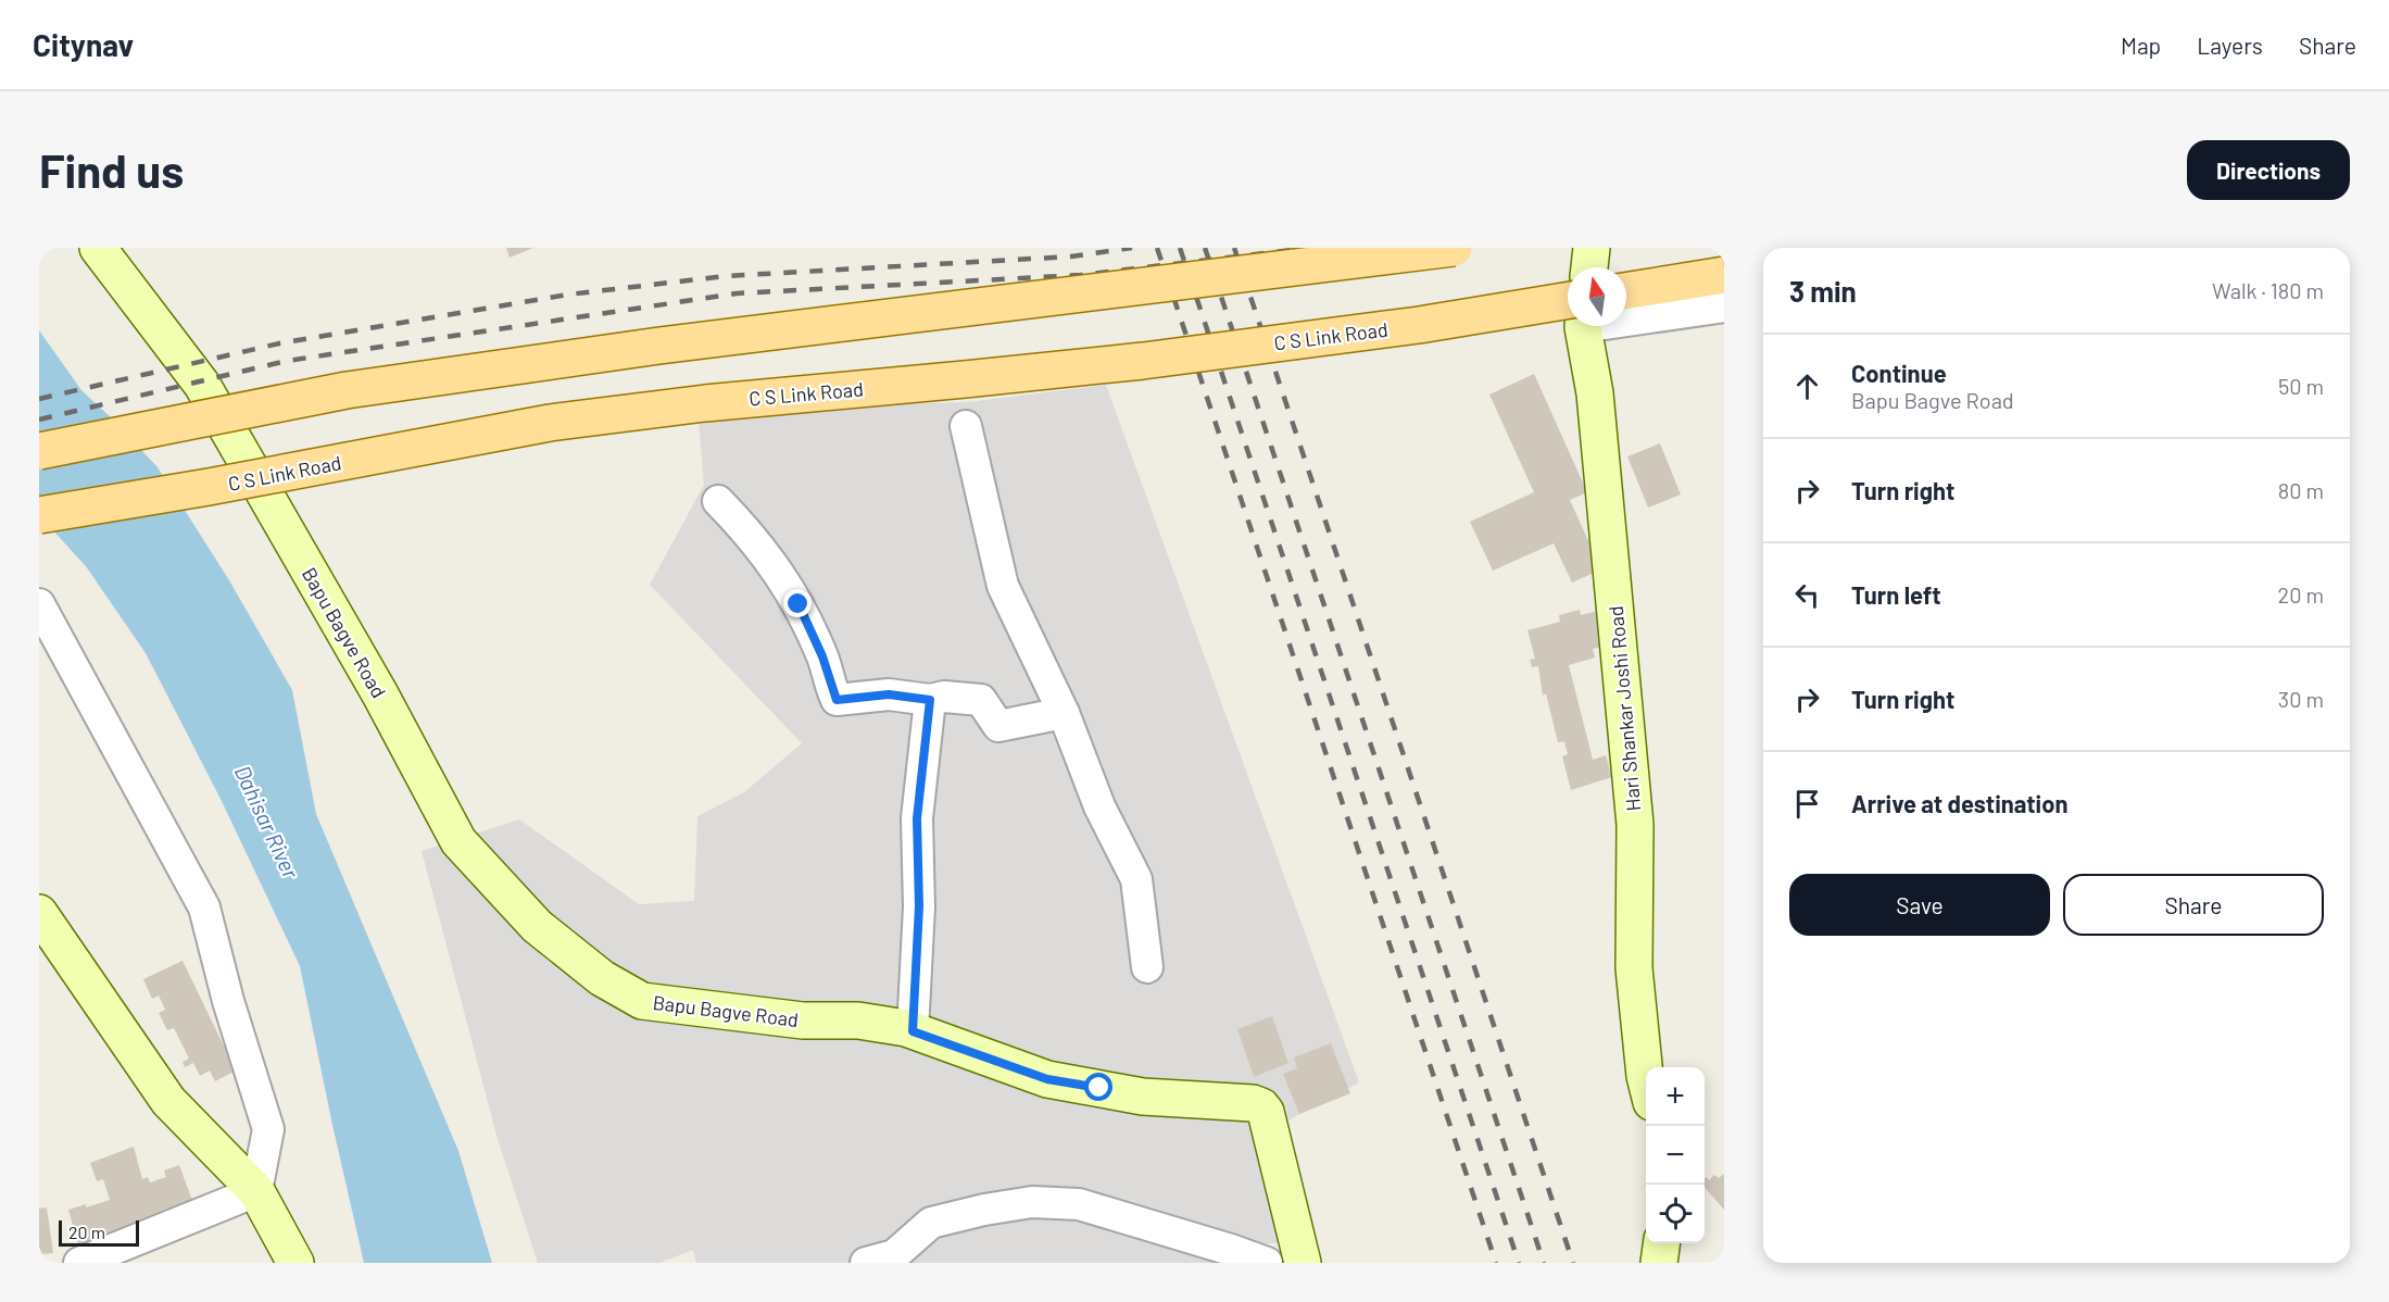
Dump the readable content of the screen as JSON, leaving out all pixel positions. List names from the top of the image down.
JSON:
{
  "streets": {
    "main road": ["C S Link Road"],
    "street": ["Bapu Bagve Road", "Hari Shankar Joshi Road"]
  },
  "water": ["Dahisar River"],
  "scale_bar": "20 m",
  "north": "top",
  "page": {
    "header": "Citynav",
    "nav": ["Map", "Layers", "Share"],
    "buttons": [
      "Directions",
      ["Save", "Share"]
    ],
    "title": "Find us",
    "heading": ["3 min", "Walk · 180 m"],
    "list": [
      ["Continue", "Bapu Bagve Road", "50 m"],
      ["Turn right", "80 m"],
      ["Turn left", "20 m"],
      ["Turn right", "30 m"],
      "Arrive at destination"
    ],
    "map_buttons": ["+", "−"],
    "scale": "20 m"
  }
}
